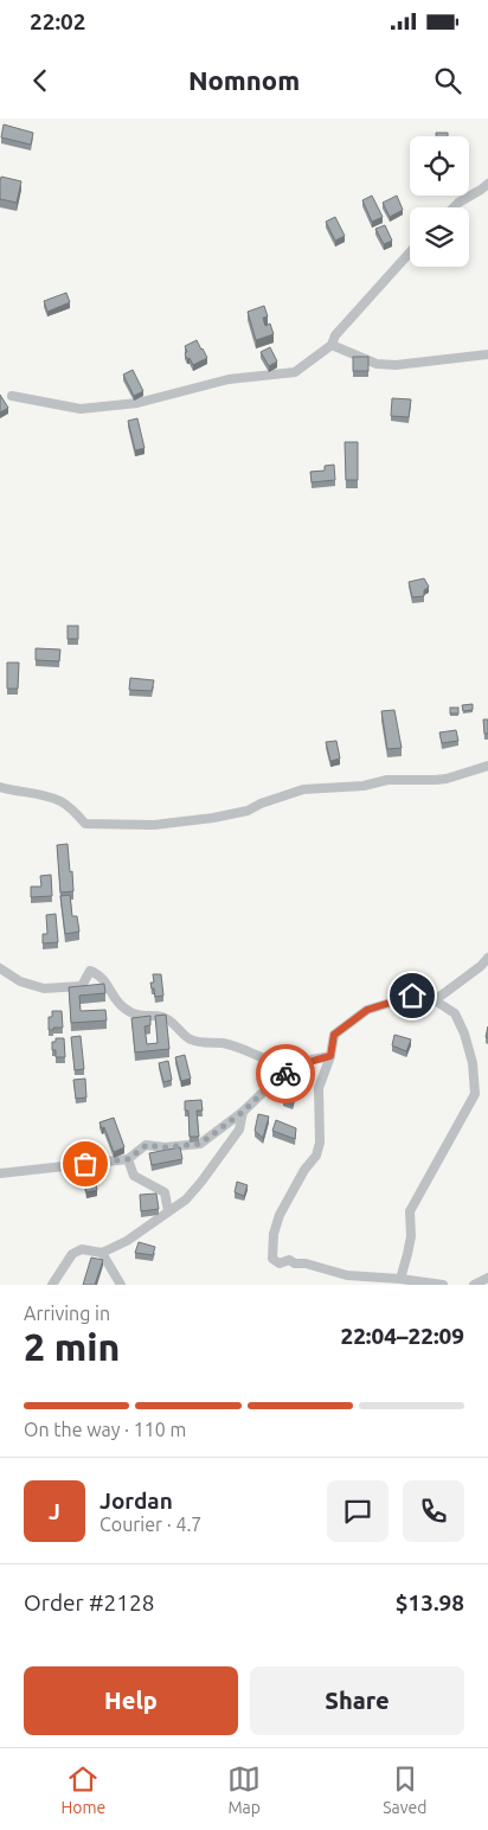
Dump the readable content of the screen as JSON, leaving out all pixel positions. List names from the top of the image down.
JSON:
{
  "page": {
    "status": "22:02",
    "header": "Nomnom",
    "heading": ["2 min", "Arriving in", "22:04–22:09"],
    "panel": [
      "Jordan",
      "Courier · 4.7",
      "Order #2128",
      "$13.98"
    ],
    "bar": "On the way · 110 m",
    "round": "J",
    "buttons": ["Help", "Share"],
    "tabs": ["Home", "Map", "Saved"]
  }
}
